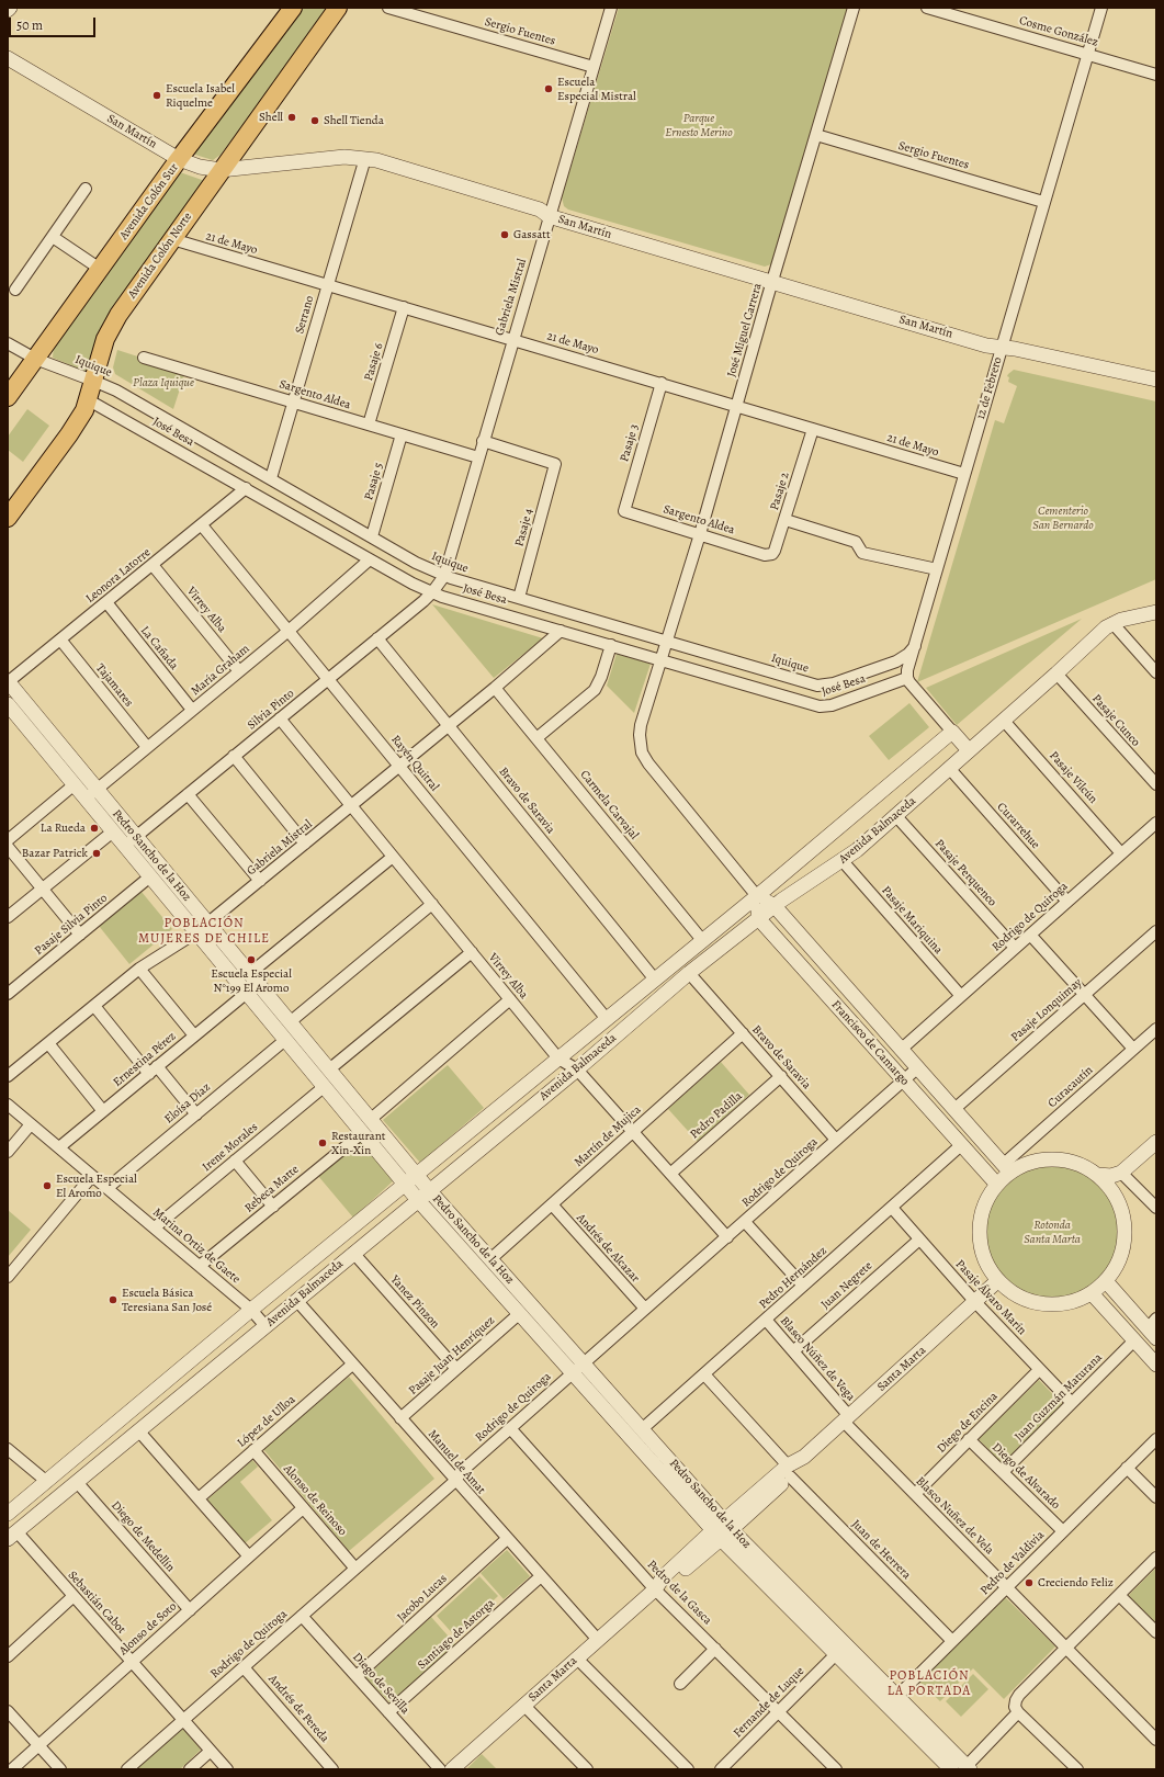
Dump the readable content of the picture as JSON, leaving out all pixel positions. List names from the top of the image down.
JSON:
{
  "streets": {
    "main road": ["Avenida Colón Sur", "Avenida Colón Norte"],
    "street": [
      "Sergio Fuentes",
      "Cosme González",
      "San Martín",
      "21 de Mayo",
      "Gabriela Mistral",
      "Serrano",
      "José Miguel Carrera",
      "Pasaje 6",
      "Iquique",
      "12 de Febrero",
      "Sargento Aldea",
      "José Besa",
      "Pasaje 3",
      "Pasaje 5",
      "Pasaje 2",
      "Pasaje 4",
      "Leonora Latorre",
      "Virrey Alba",
      "La Cañada",
      "María Graham",
      "Tajamares",
      "Silvia Pinto",
      "Pasaje Cunco",
      "Rayén Quitral",
      "Pasaje Vilcún",
      "Bravo de Saravia",
      "Carmela Carvajal",
      "Curarrehue",
      "Avenida Balmaceda",
      "Pedro Sancho de la Hoz",
      "Pasaje Perquenco",
      "Rodrigo de Quiroga",
      "Pasaje Mariquina",
      "Pasaje Silvia Pinto",
      "Pasaje Lonquimay",
      "Francisco de Camargo",
      "Ernestina Pérez",
      "Curacautín",
      "Eloísa Díaz",
      "Pedro Padilla",
      "Martín de Mujica",
      "Irene Morales",
      "Rebeca Matte",
      "Marina Ortiz de Gaete",
      "Andrés de Alcazar",
      "Pedro Hernández",
      "Juan Negrete",
      "Pasaje Álvaro Marín",
      "Yanez Pinzon",
      "Pasaje Juan Henríquez",
      "Blasco Núñez de Vega",
      "Santa Marta",
      "Juan Guzmán Maturana",
      "López de Ulloa",
      "Diego de Encina",
      "Manuel de Amat",
      "Diego de Alvarado",
      "Alonso de Reinoso",
      "Blasco Nuñez de Vela",
      "Diego de Medellín",
      "Juan de Herrera",
      "Pedro de Valdivia",
      "Pedro de la Gasca",
      "Jacobo Lucas",
      "Sebastián Cabot",
      "Alonso de Soto",
      "Santiago de Astorga",
      "Diego de Sevilla",
      "Fernande de Luque",
      "Andrés de Pereda"
    ]
  },
  "crossings": [
    ["Sergio Fuentes", "Gabriela Mistral"],
    ["Sergio Fuentes", "José Miguel Carrera"],
    ["Sergio Fuentes", "12 de Febrero"],
    ["Cosme González", "12 de Febrero"],
    ["San Martín", "Avenida Colón Sur"],
    ["San Martín", "Avenida Colón Norte"],
    ["San Martín", "Gabriela Mistral"],
    ["San Martín", "Serrano"],
    ["San Martín", "José Miguel Carrera"],
    ["San Martín", "12 de Febrero"],
    ["Avenida Colón Sur", "Iquique"],
    ["21 de Mayo", "Avenida Colón Norte"],
    ["21 de Mayo", "Gabriela Mistral"],
    ["21 de Mayo", "Serrano"],
    ["21 de Mayo", "José Miguel Carrera"],
    ["21 de Mayo", "Pasaje 6"],
    ["21 de Mayo", "12 de Febrero"],
    ["21 de Mayo", "Pasaje 3"],
    ["21 de Mayo", "Pasaje 2"],
    ["Avenida Colón Norte", "Iquique"],
    ["Avenida Colón Norte", "José Besa"],
    ["Gabriela Mistral", "Iquique"],
    ["Gabriela Mistral", "Sargento Aldea"],
    ["Gabriela Mistral", "José Besa"],
    ["Gabriela Mistral", "Pasaje 4"],
    ["Gabriela Mistral", "Virrey Alba"],
    ["Gabriela Mistral", "Silvia Pinto"],
    ["Gabriela Mistral", "Rayén Quitral"],
    ["Gabriela Mistral", "Bravo de Saravia"],
    ["Gabriela Mistral", "Carmela Carvajal"],
    ["Gabriela Mistral", "Pedro Sancho de la Hoz"],
    ["Serrano", "Iquique"],
    ["Serrano", "Sargento Aldea"],
    ["José Miguel Carrera", "Iquique"],
    ["José Miguel Carrera", "Sargento Aldea"],
    ["José Miguel Carrera", "José Besa"],
    ["José Miguel Carrera", "Francisco de Camargo"],
    ["Pasaje 6", "Sargento Aldea"],
    ["Iquique", "12 de Febrero"],
    ["Iquique", "Pasaje 5"],
    ["Iquique", "Pasaje 4"],
    ["12 de Febrero", "José Besa"],
    ["Sargento Aldea", "Pasaje 3"],
    ["Sargento Aldea", "Pasaje 5"],
    ["Sargento Aldea", "Pasaje 2"],
    ["José Besa", "Leonora Latorre"],
    ["José Besa", "María Graham"],
    ["José Besa", "Silvia Pinto"],
    ["José Besa", "Francisco de Camargo"],
    ["Leonora Latorre", "Virrey Alba"],
    ["Leonora Latorre", "La Cañada"],
    ["Leonora Latorre", "Tajamares"],
    ["Leonora Latorre", "Rayén Quitral"],
    ["Leonora Latorre", "Pedro Sancho de la Hoz"],
    ["Virrey Alba", "María Graham"],
    ["Virrey Alba", "Silvia Pinto"],
    ["Virrey Alba", "Avenida Balmaceda"],
    ["Virrey Alba", "Rodrigo de Quiroga"],
    ["Virrey Alba", "Pedro Padilla"],
    ["Virrey Alba", "Martín de Mujica"],
    ["La Cañada", "María Graham"],
    ["María Graham", "Tajamares"],
    ["María Graham", "Rayén Quitral"],
    ["María Graham", "Pedro Sancho de la Hoz"],
    ["Silvia Pinto", "Rayén Quitral"],
    ["Silvia Pinto", "Bravo de Saravia"],
    ["Silvia Pinto", "Pedro Sancho de la Hoz"],
    ["Pasaje Cunco", "Avenida Balmaceda"],
    ["Rayén Quitral", "Avenida Balmaceda"],
    ["Pasaje Vilcún", "Avenida Balmaceda"],
    ["Pasaje Vilcún", "Rodrigo de Quiroga"],
    ["Bravo de Saravia", "Avenida Balmaceda"],
    ["Bravo de Saravia", "Rodrigo de Quiroga"],
    ["Bravo de Saravia", "Pedro Padilla"],
    ["Bravo de Saravia", "Martín de Mujica"],
    ["Carmela Carvajal", "Avenida Balmaceda"],
    ["Curarrehue", "Avenida Balmaceda"],
    ["Curarrehue", "Rodrigo de Quiroga"],
    ["Avenida Balmaceda", "Pedro Sancho de la Hoz"],
    ["Avenida Balmaceda", "Pasaje Perquenco"],
    ["Avenida Balmaceda", "Pasaje Mariquina"],
    ["Avenida Balmaceda", "Francisco de Camargo"],
    ["Avenida Balmaceda", "Marina Ortiz de Gaete"],
    ["Avenida Balmaceda", "Yanez Pinzon"],
    ["Avenida Balmaceda", "Manuel de Amat"],
    ["Avenida Balmaceda", "Diego de Medellín"],
    ["Avenida Balmaceda", "Sebastián Cabot"],
    ["Pedro Sancho de la Hoz", "Rodrigo de Quiroga"],
    ["Pedro Sancho de la Hoz", "Pasaje Silvia Pinto"],
    ["Pedro Sancho de la Hoz", "Ernestina Pérez"],
    ["Pedro Sancho de la Hoz", "Eloísa Díaz"],
    ["Pedro Sancho de la Hoz", "Martín de Mujica"],
    ["Pedro Sancho de la Hoz", "Irene Morales"],
    ["Pedro Sancho de la Hoz", "Rebeca Matte"],
    ["Pedro Sancho de la Hoz", "Pedro Hernández"],
    ["Pedro Sancho de la Hoz", "Pasaje Juan Henríquez"],
    ["Pedro Sancho de la Hoz", "Santa Marta"],
    ["Pedro Sancho de la Hoz", "Pedro de Valdivia"],
    ["Pedro Sancho de la Hoz", "Fernande de Luque"],
    ["Pasaje Perquenco", "Rodrigo de Quiroga"],
    ["Rodrigo de Quiroga", "Pasaje Mariquina"],
    ["Rodrigo de Quiroga", "Francisco de Camargo"],
    ["Rodrigo de Quiroga", "Andrés de Alcazar"],
    ["Rodrigo de Quiroga", "Manuel de Amat"],
    ["Rodrigo de Quiroga", "Alonso de Reinoso"],
    ["Rodrigo de Quiroga", "Pedro de la Gasca"],
    ["Rodrigo de Quiroga", "Sebastián Cabot"],
    ["Rodrigo de Quiroga", "Diego de Sevilla"],
    ["Rodrigo de Quiroga", "Andrés de Pereda"],
    ["Pasaje Lonquimay", "Francisco de Camargo"],
    ["Francisco de Camargo", "Curacautín"],
    ["Francisco de Camargo", "Pedro Hernández"],
    ["Francisco de Camargo", "Santa Marta"],
    ["Ernestina Pérez", "Marina Ortiz de Gaete"],
    ["Curacautín", "Santa Marta"],
    ["Eloísa Díaz", "Marina Ortiz de Gaete"],
    ["Martín de Mujica", "Andrés de Alcazar"],
    ["Irene Morales", "Marina Ortiz de Gaete"],
    ["Rebeca Matte", "Marina Ortiz de Gaete"],
    ["Pedro Hernández", "Pasaje Álvaro Marín"],
    ["Pedro Hernández", "Blasco Núñez de Vega"],
    ["Pedro Hernández", "Juan de Herrera"],
    ["Juan Negrete", "Pasaje Álvaro Marín"],
    ["Juan Negrete", "Blasco Núñez de Vega"],
    ["Pasaje Álvaro Marín", "Santa Marta"],
    ["Pasaje Álvaro Marín", "Juan Guzmán Maturana"],
    ["Pasaje Álvaro Marín", "Diego de Encina"],
    ["Yanez Pinzon", "Pasaje Juan Henríquez"],
    ["Pasaje Juan Henríquez", "Manuel de Amat"],
    ["Blasco Núñez de Vega", "Santa Marta"],
    ["Blasco Núñez de Vega", "Blasco Nuñez de Vela"],
    ["Santa Marta", "Manuel de Amat"],
    ["Santa Marta", "Blasco Nuñez de Vela"],
    ["Santa Marta", "Juan de Herrera"],
    ["Santa Marta", "Pedro de la Gasca"],
    ["Santa Marta", "Diego de Sevilla"],
    ["Juan Guzmán Maturana", "Diego de Alvarado"],
    ["López de Ulloa", "Manuel de Amat"],
    ["López de Ulloa", "Alonso de Reinoso"],
    ["Diego de Encina", "Diego de Alvarado"],
    ["Diego de Encina", "Blasco Nuñez de Vela"],
    ["Manuel de Amat", "Jacobo Lucas"],
    ["Manuel de Amat", "Santiago de Astorga"],
    ["Diego de Alvarado", "Pedro de Valdivia"],
    ["Alonso de Reinoso", "Alonso de Soto"],
    ["Blasco Nuñez de Vela", "Pedro de Valdivia"],
    ["Diego de Medellín", "Alonso de Soto"],
    ["Juan de Herrera", "Pedro de Valdivia"],
    ["Pedro de la Gasca", "Fernande de Luque"],
    ["Jacobo Lucas", "Diego de Sevilla"],
    ["Sebastián Cabot", "Alonso de Soto"],
    ["Santiago de Astorga", "Diego de Sevilla"]
  ],
  "districts": ["POBLACIÓN MUJERES DE CHILE", "POBLACIÓN LA PORTADA"],
  "parks": [
    "Parque Ernesto Merino",
    "Plaza Iquique",
    "Cementerio San Bernardo",
    "Rotonda Santa Marta"
  ],
  "places": [
    "Escuela Especial Mistral",
    "Escuela Isabel Riquelme",
    "Shell",
    "Shell Tienda",
    "Gassatt",
    "La Rueda",
    "Bazar Patrick",
    "Escuela Especial N°199 El Aromo",
    "Restaurant Xin-Xin",
    "Escuela Especial El Aromo",
    "Escuela Básica Teresiana San José",
    "Creciendo Feliz"
  ],
  "scale_bar": "50 m"
}
